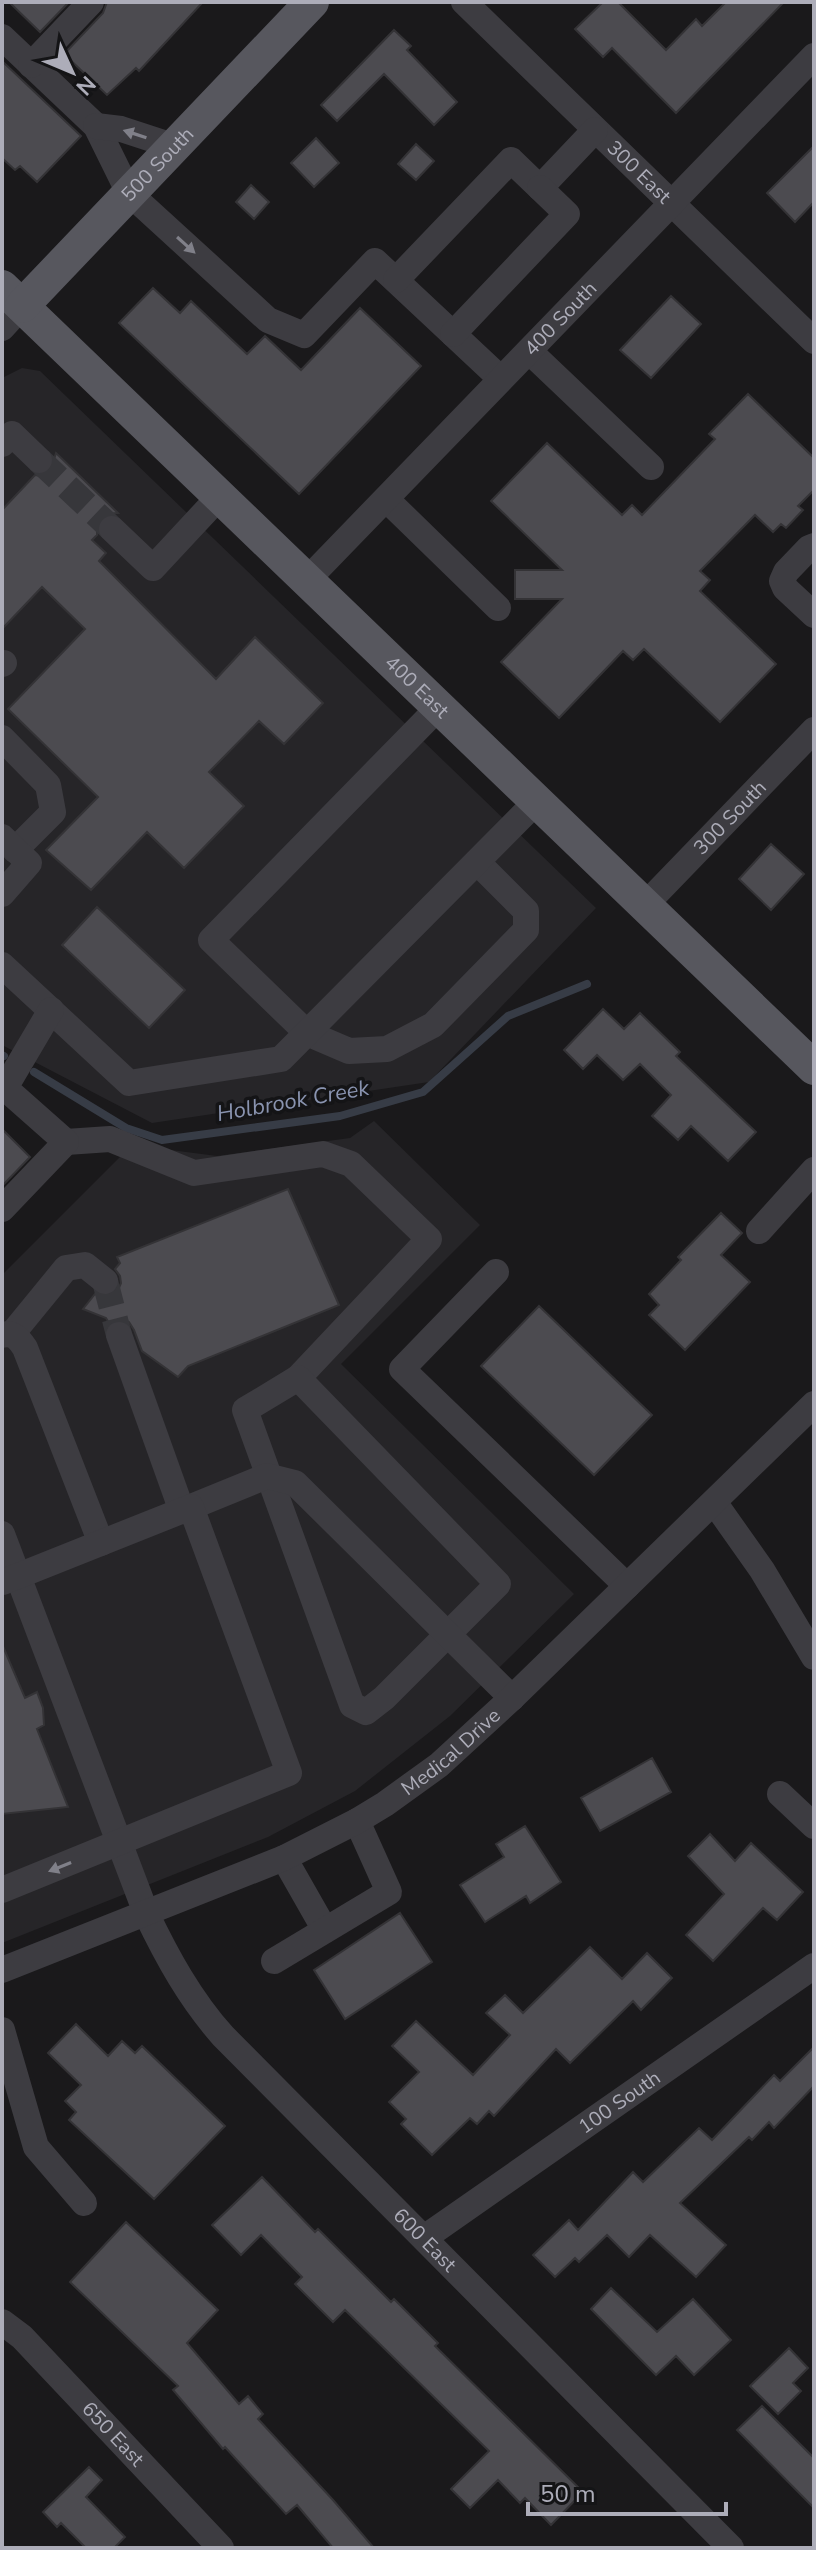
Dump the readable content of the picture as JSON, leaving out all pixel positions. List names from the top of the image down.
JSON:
{
  "streets": {
    "main road": ["500 South", "400 East"],
    "street": [
      "300 East",
      "400 South",
      "300 South",
      "Medical Drive",
      "100 South",
      "600 East",
      "650 East"
    ]
  },
  "crossings": [
    ["500 South", "400 East"],
    ["300 East", "400 South"],
    ["400 South", "400 East"],
    ["400 East", "300 South"],
    ["Medical Drive", "600 East"],
    ["100 South", "600 East"]
  ],
  "water": ["Holbrook Creek"],
  "scale_bar": "50 m",
  "north": "bottom right"
}
